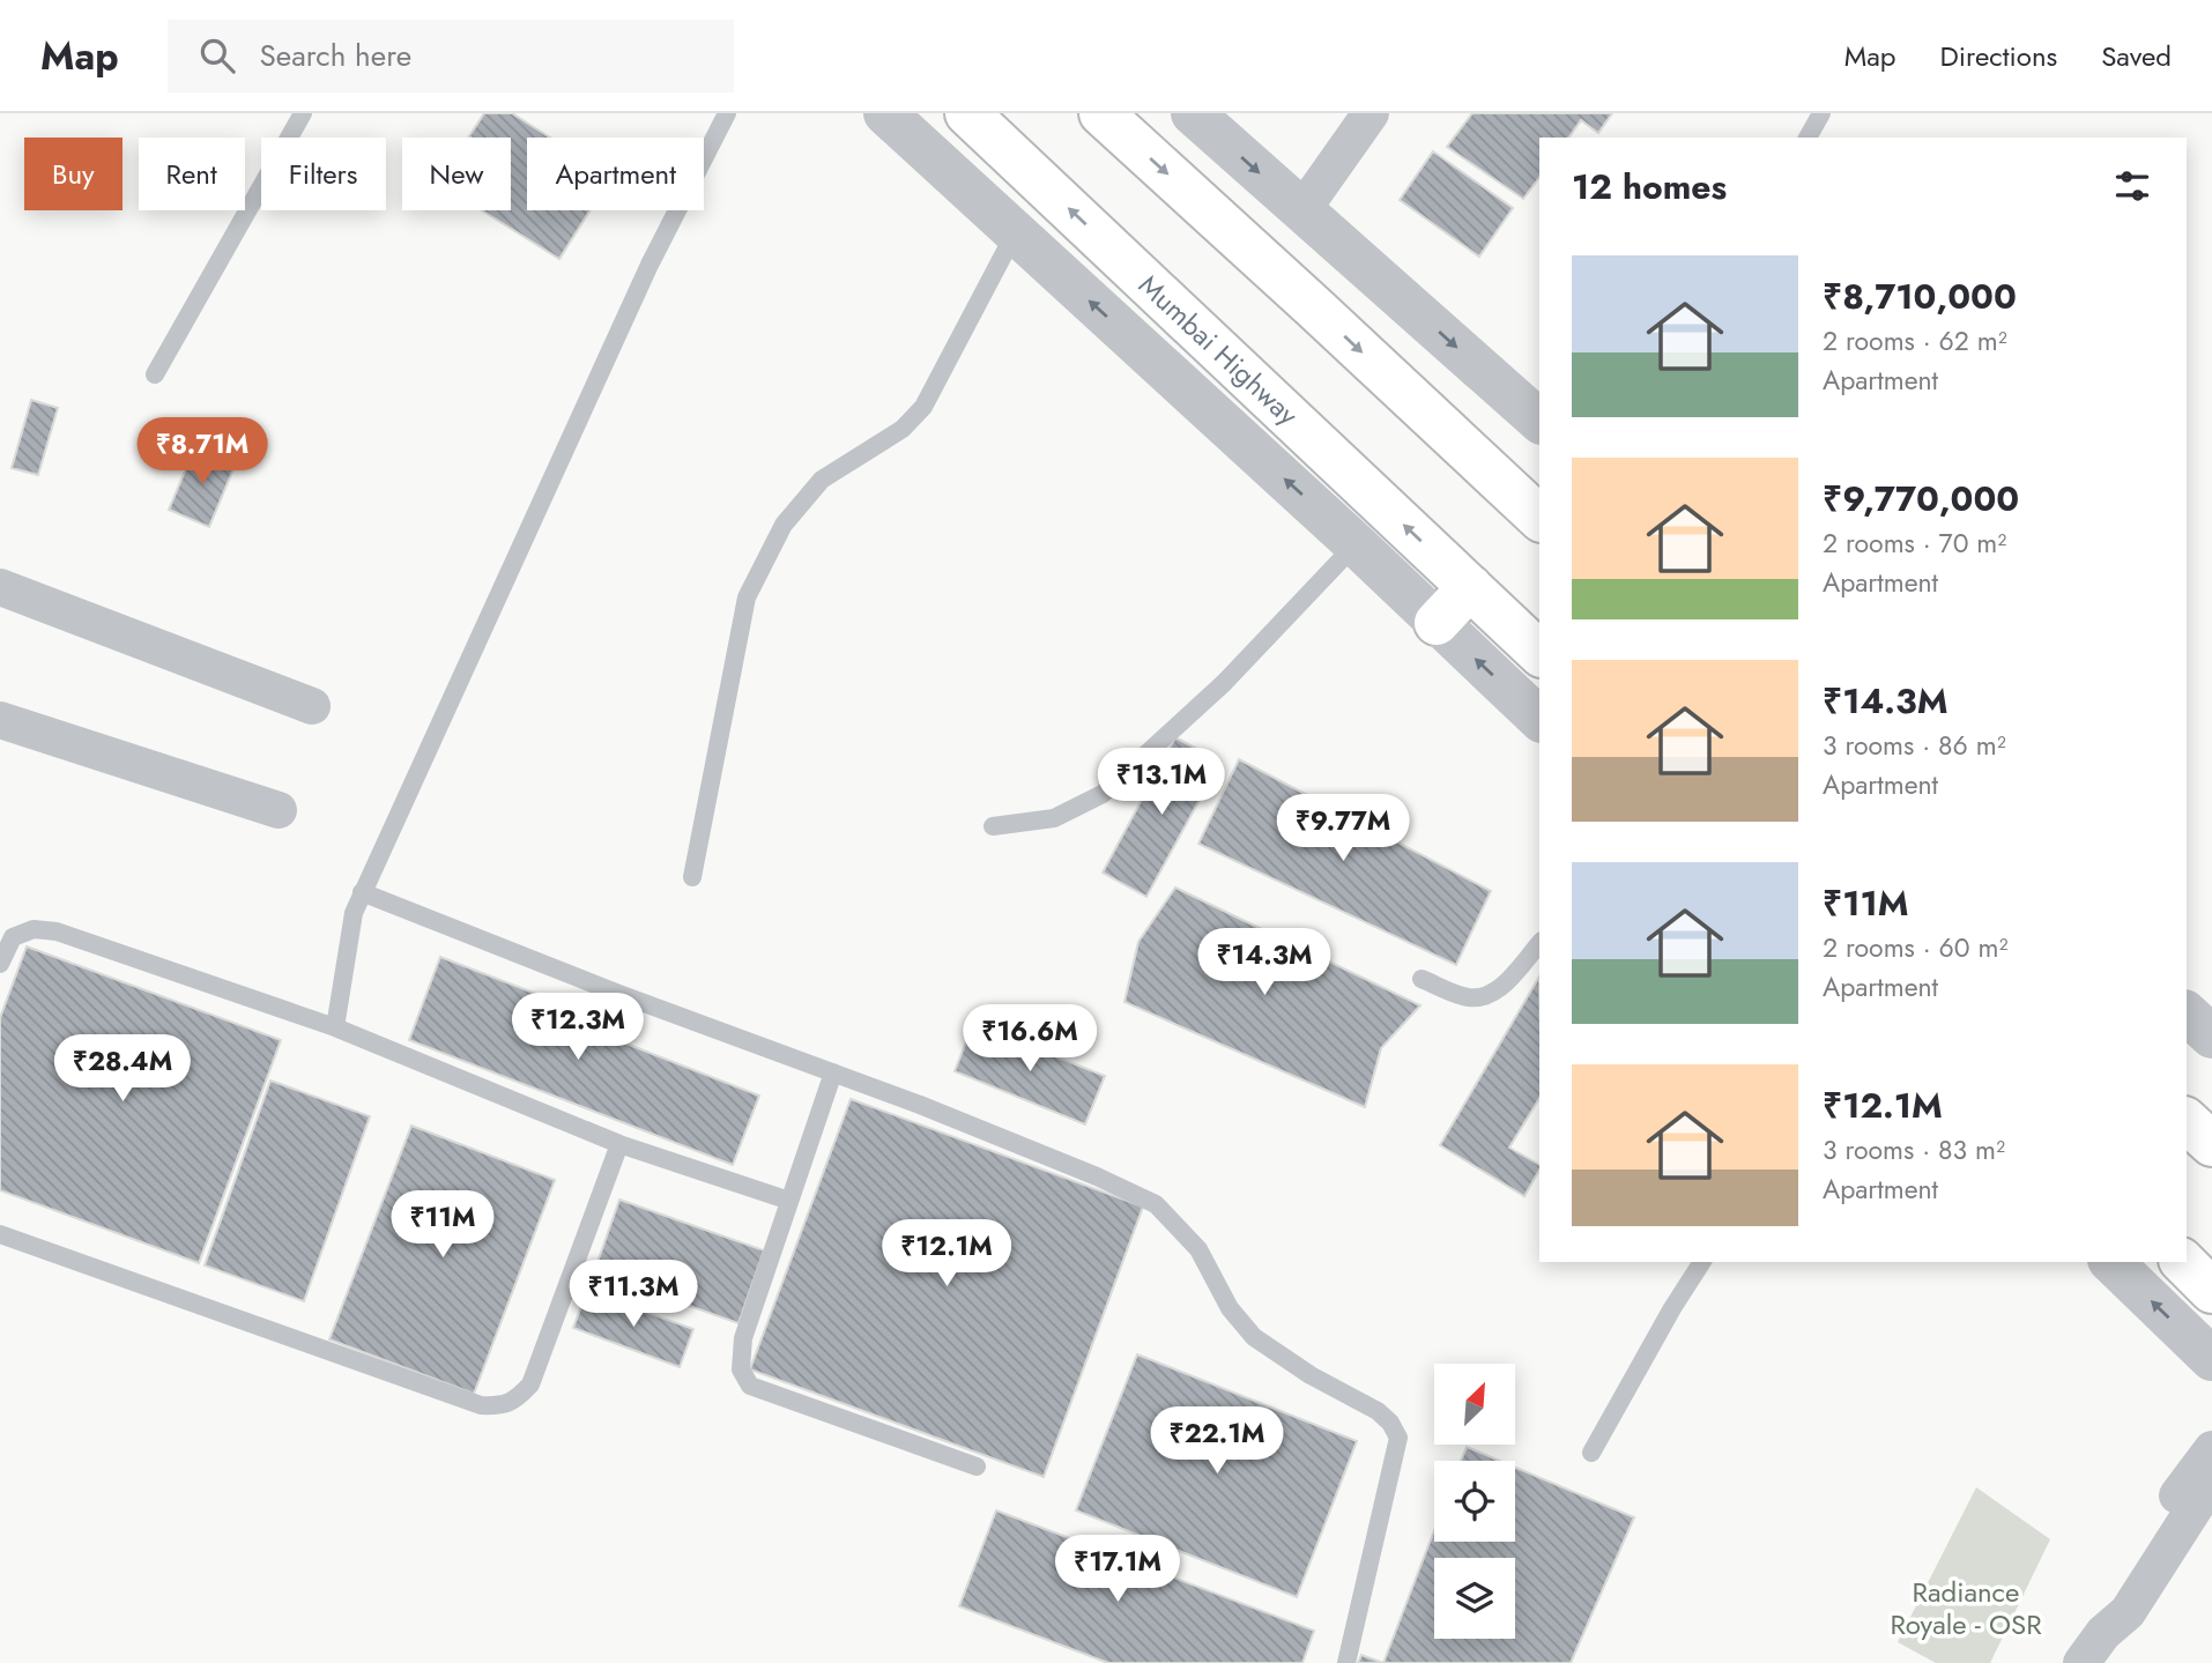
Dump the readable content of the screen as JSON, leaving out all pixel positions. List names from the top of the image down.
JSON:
{
  "streets": {
    "highway": ["Mumbai Highway"]
  },
  "parks": ["Radiance Royale - OSR"],
  "north": "top right",
  "page": {
    "header": "Map",
    "search": "Search here",
    "nav": ["Map", "Directions", "Saved"],
    "chip": [
      "Buy",
      "Rent",
      "Filters",
      "New",
      "Apartment"
    ],
    "heading": "12 homes",
    "list": [
      {
        "name": "₹8,710,000",
        "note": "2 rooms · 62 m² · Apartment"
      },
      {
        "name": "₹9,770,000",
        "note": "2 rooms · 70 m² · Apartment"
      },
      {
        "name": "₹14.3M",
        "note": "3 rooms · 86 m² · Apartment"
      },
      {
        "name": "₹11M",
        "note": "2 rooms · 60 m² · Apartment"
      },
      {
        "name": "₹12.1M",
        "note": "3 rooms · 83 m² · Apartment"
      }
    ],
    "price": [
      "₹8.71M",
      "₹13.1M",
      "₹9.77M",
      "₹14.3M",
      "₹12.3M",
      "₹16.6M",
      "₹28.4M",
      "₹11M",
      "₹12.1M",
      "₹11.3M",
      "₹22.1M",
      "₹17.1M"
    ]
  }
}
